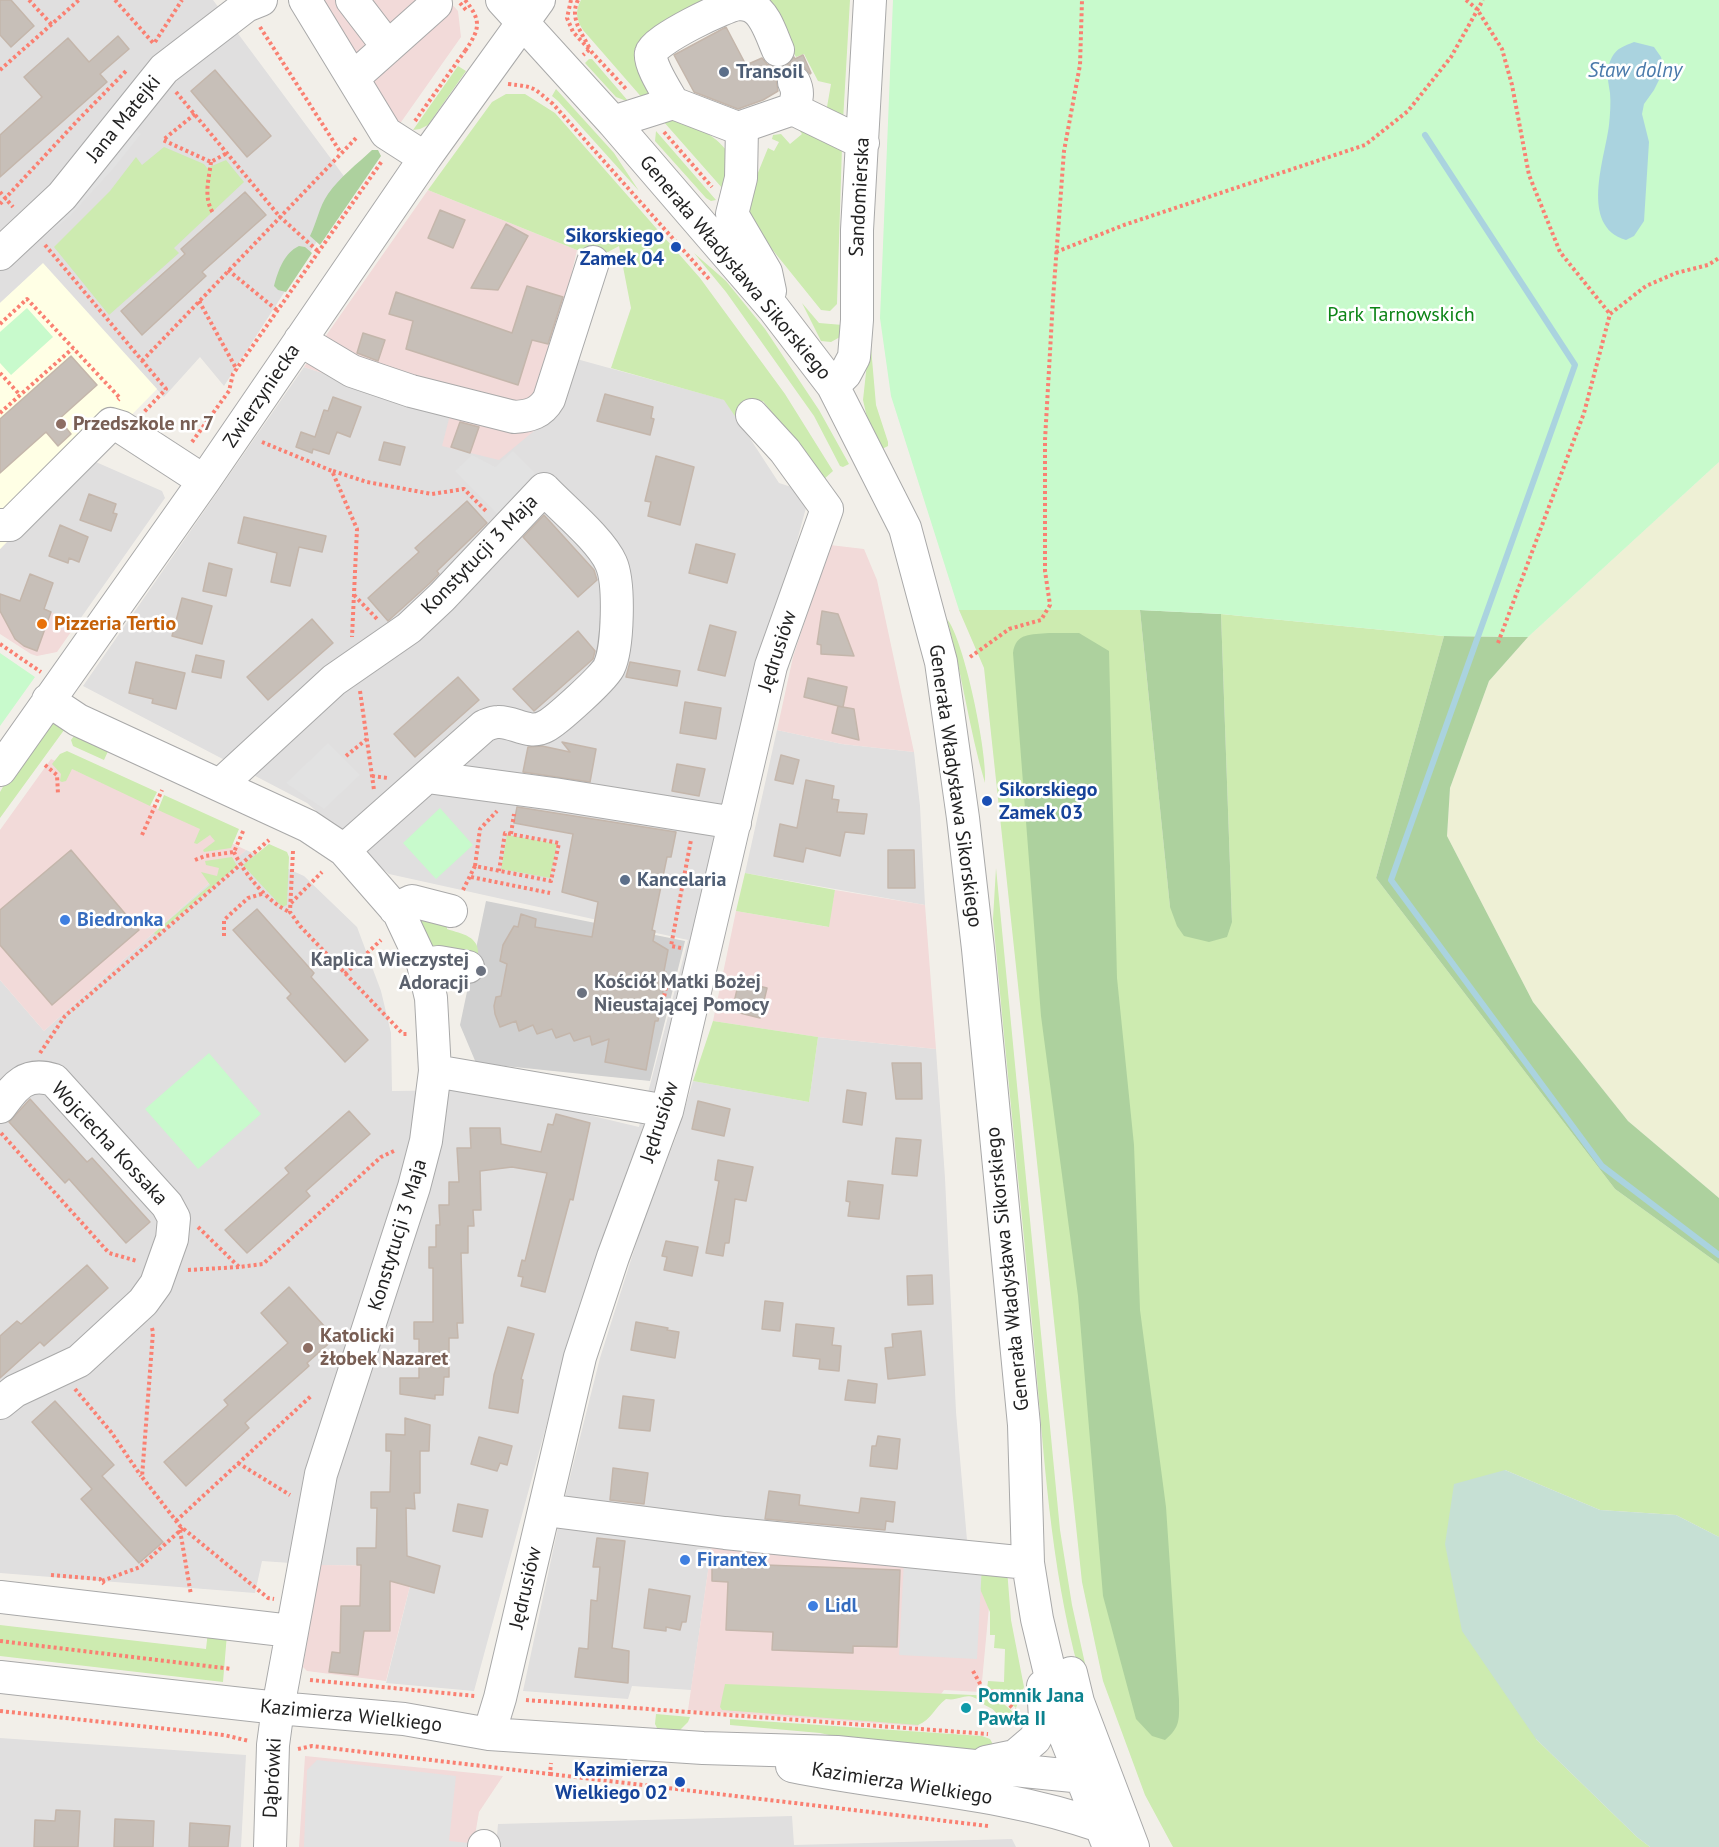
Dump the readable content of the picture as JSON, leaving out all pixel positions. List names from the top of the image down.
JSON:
{
  "streets": {
    "street": [
      "Jana Matejki",
      "Sandomierska",
      "Generała Władysława Sikorskiego",
      "Zwierzyniecka",
      "Konstytucji 3 Maja",
      "Jędrusiów",
      "Wojciecha Kossaka",
      "Kazimierza Wielkiego",
      "Dąbrówki"
    ]
  },
  "crossings": [
    ["Sandomierska", "Generała Władysława Sikorskiego"],
    ["Generała Władysława Sikorskiego", "Zwierzyniecka"],
    ["Generała Władysława Sikorskiego", "Kazimierza Wielkiego"],
    ["Zwierzyniecka", "Konstytucji 3 Maja"],
    ["Konstytucji 3 Maja", "Kazimierza Wielkiego"],
    ["Konstytucji 3 Maja", "Dąbrówki"],
    ["Jędrusiów", "Kazimierza Wielkiego"],
    ["Kazimierza Wielkiego", "Dąbrówki"]
  ],
  "water": ["Staw dolny"],
  "parks": ["Park Tarnowskich"],
  "places": [
    "Transoil",
    "Sikorskiego Zamek 04",
    "Przedszkole nr 7",
    "Pizzeria Tertio",
    "Sikorskiego Zamek 03",
    "Kancelaria",
    "Biedronka",
    "Kaplica Wieczystej Adoracji",
    "Kościół Matki Bożej Nieustającej Pomocy",
    "Katolicki żłobek Nazaret",
    "Firantex",
    "Lidl",
    "Pomnik Jana Pawła II",
    "Kazimierza Wielkiego 02"
  ]
}
